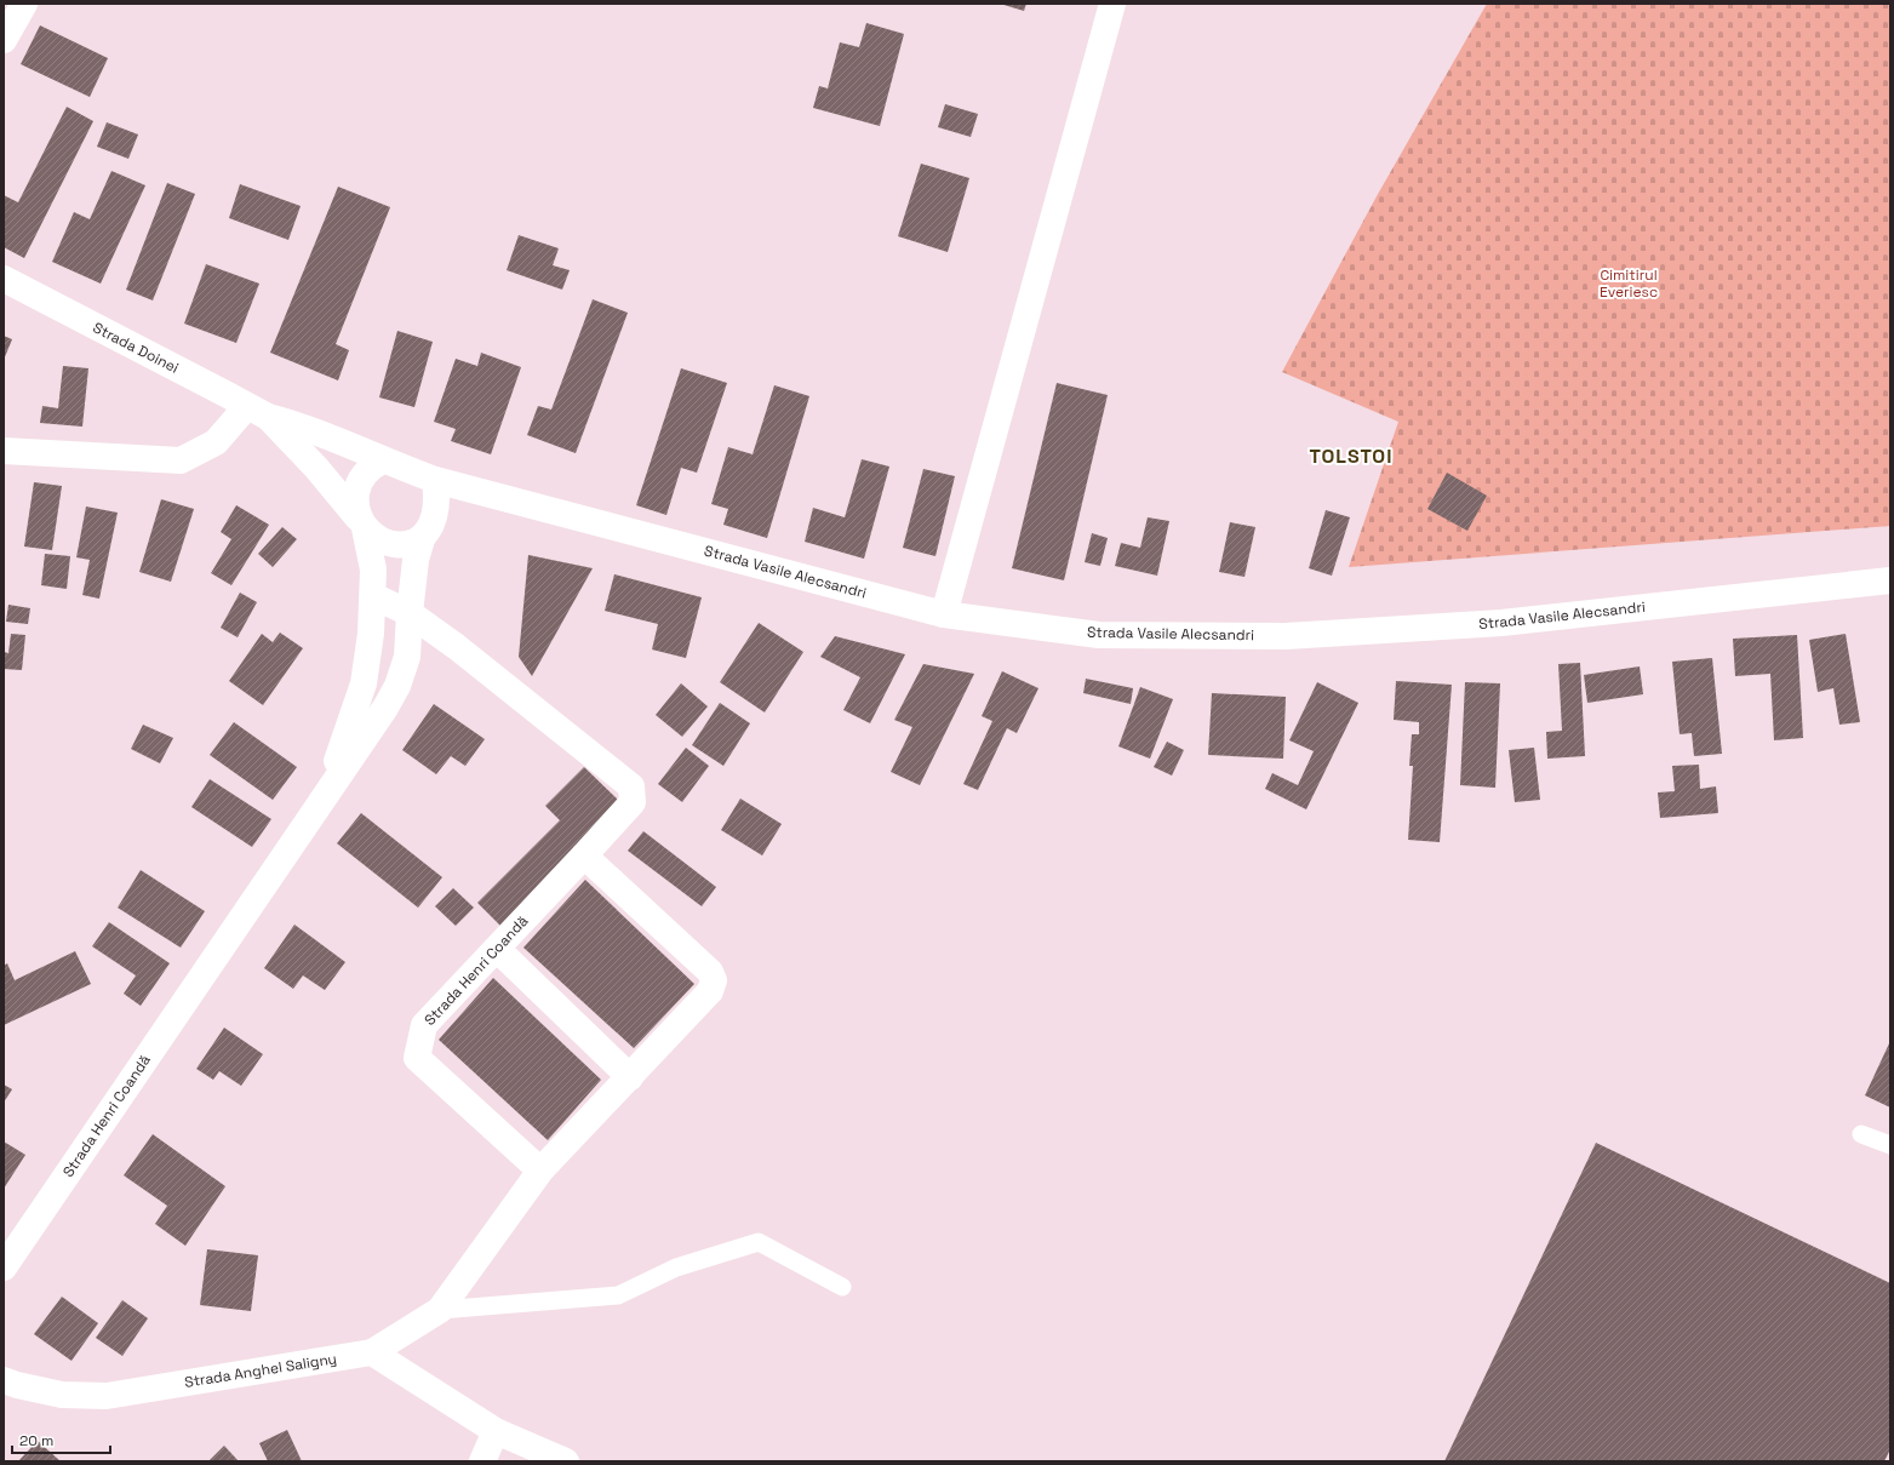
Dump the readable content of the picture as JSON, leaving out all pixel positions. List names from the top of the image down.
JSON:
{
  "streets": {
    "street": [
      "Strada Doinei",
      "Strada Vasile Alecsandri",
      "Strada Henri Coandă",
      "Strada Anghel Saligny"
    ]
  },
  "crossings": [
    ["Strada Doinei", "Strada Vasile Alecsandri"],
    ["Strada Doinei", "Strada Henri Coandă"],
    ["Strada Vasile Alecsandri", "Strada Henri Coandă"]
  ],
  "districts": ["TOLSTOI"],
  "parks": ["Cimitirul Everiesc"],
  "scale_bar": "20 m"
}
